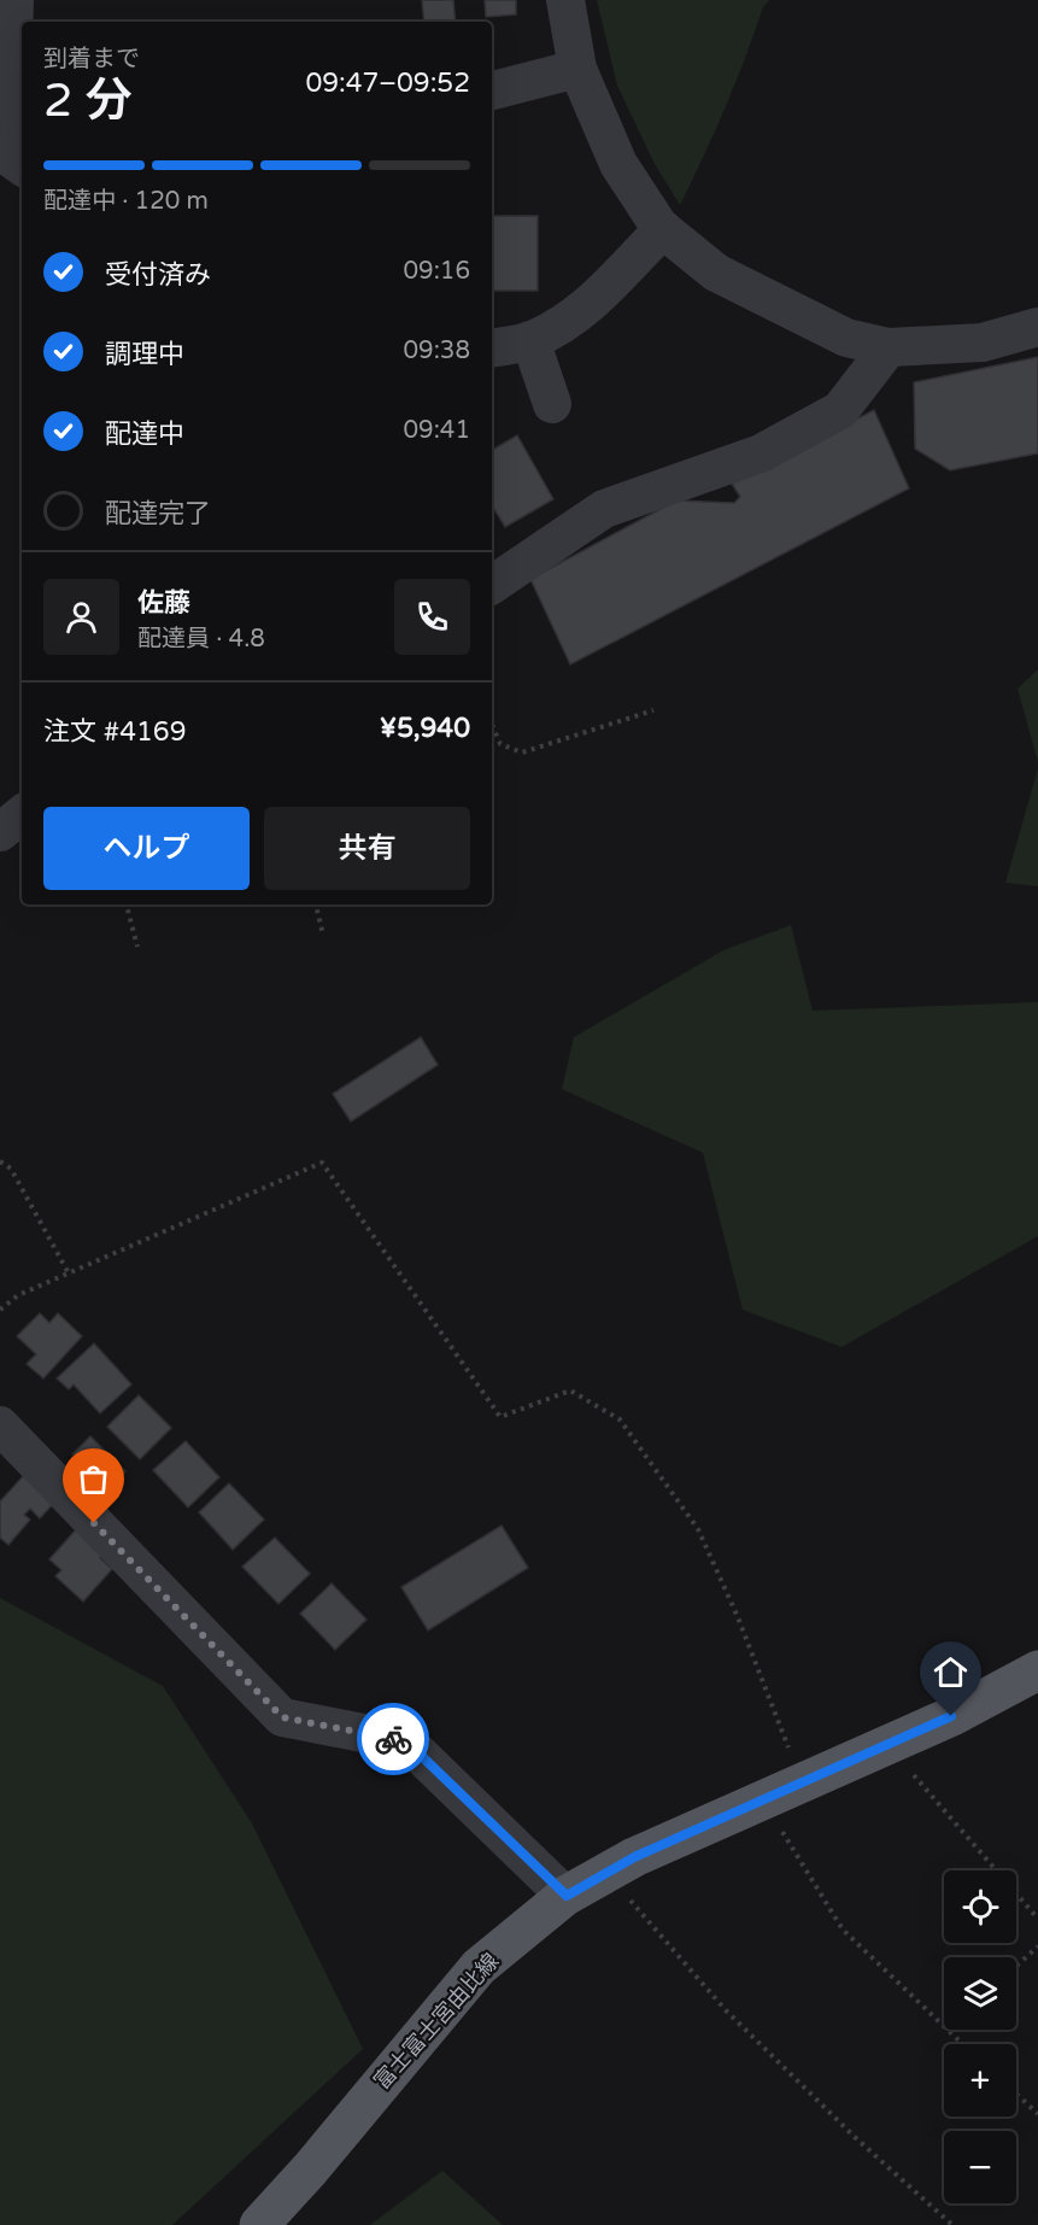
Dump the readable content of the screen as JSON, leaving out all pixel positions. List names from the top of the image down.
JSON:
{
  "streets": {
    "main road": ["富士富士宮由比線"]
  },
  "page": {
    "heading": ["2 分", "到着まで", "09:47–09:52"],
    "panel": [
      "佐藤",
      "配達員 · 4.8",
      "注文 #4169",
      "¥5,940"
    ],
    "bar": "配達中 · 120 m",
    "list": [
      ["受付済み", "09:16"],
      ["調理中", "09:38"],
      ["配達中", "09:41"],
      "配達完了"
    ],
    "buttons": ["ヘルプ", "共有"],
    "map_buttons": ["+", "−"]
  }
}
